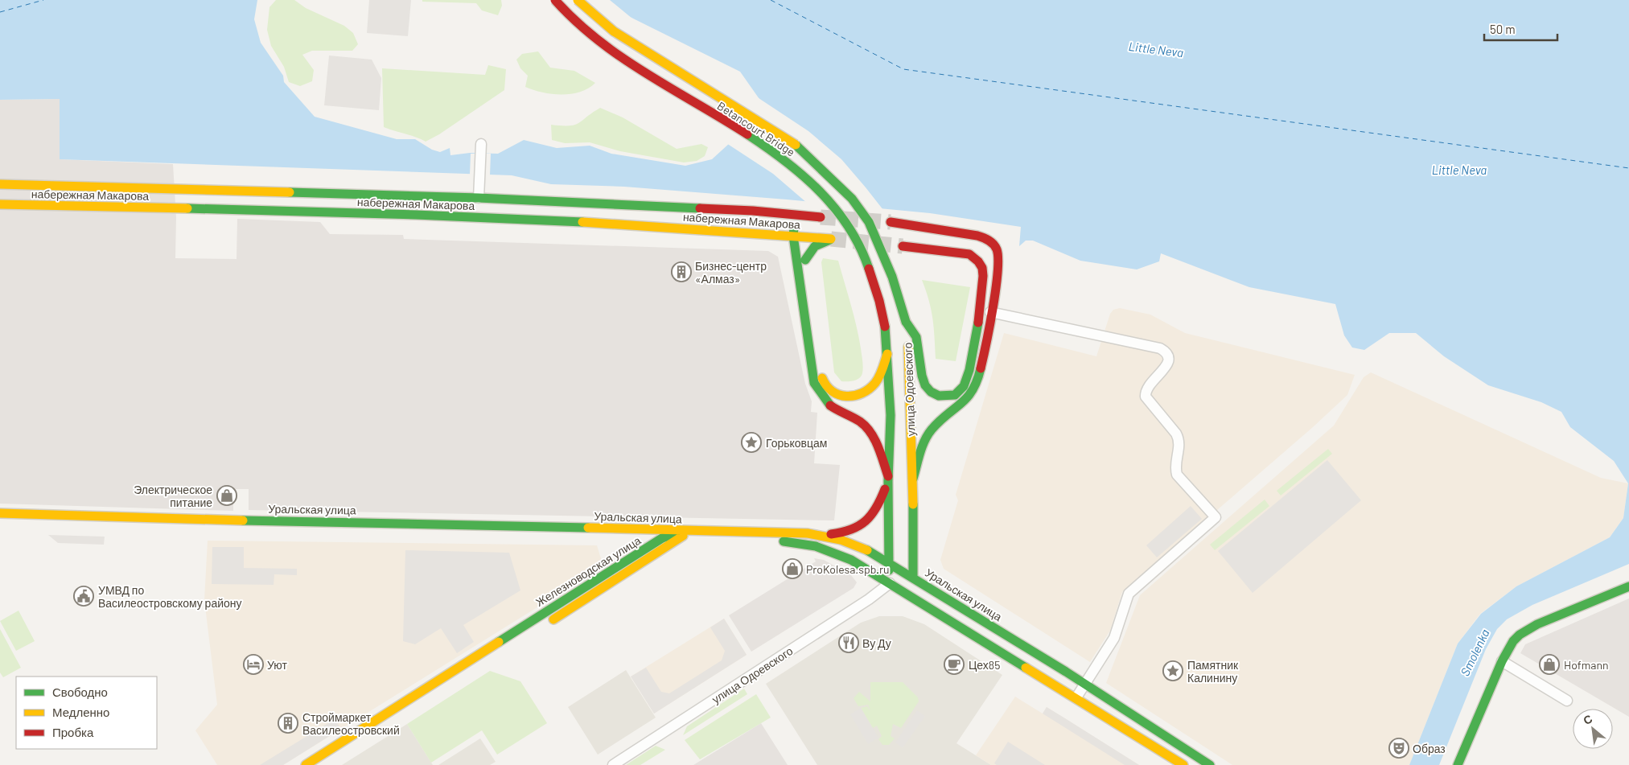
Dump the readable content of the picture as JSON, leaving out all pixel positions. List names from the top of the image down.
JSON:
{
  "streets": {
    "main road": [
      "Betancourt Bridge",
      "набережная Макарова",
      "улица Одоевского",
      "Уральская улица",
      "Железноводская улица"
    ]
  },
  "crossings": [
    ["Betancourt Bridge", "улица Одоевского"],
    ["улица Одоевского", "Уральская улица"],
    ["Уральская улица", "Железноводская улица"]
  ],
  "water": ["Little Neva", "Smolenka"],
  "places": {
    "building": ["Бизнес-центр «Алмаз»", "Строймаркет Василеостровский"],
    "place": ["Горьковцам", "Памятник Калинину"],
    "shop": ["Электрическое питание", "ProKolesa.spb.ru", "Hofmann"],
    "public building": ["УМВД по Василеостровскому району"],
    "restaurant": ["Ву Ду"],
    "hotel": ["Уют"],
    "cafe": ["Цех85"],
    "theatre": ["Образ"]
  },
  "legend": ["Свободно", "Медленно", "Пробка"],
  "scale_bar": "50 m",
  "north": "top left"
}
